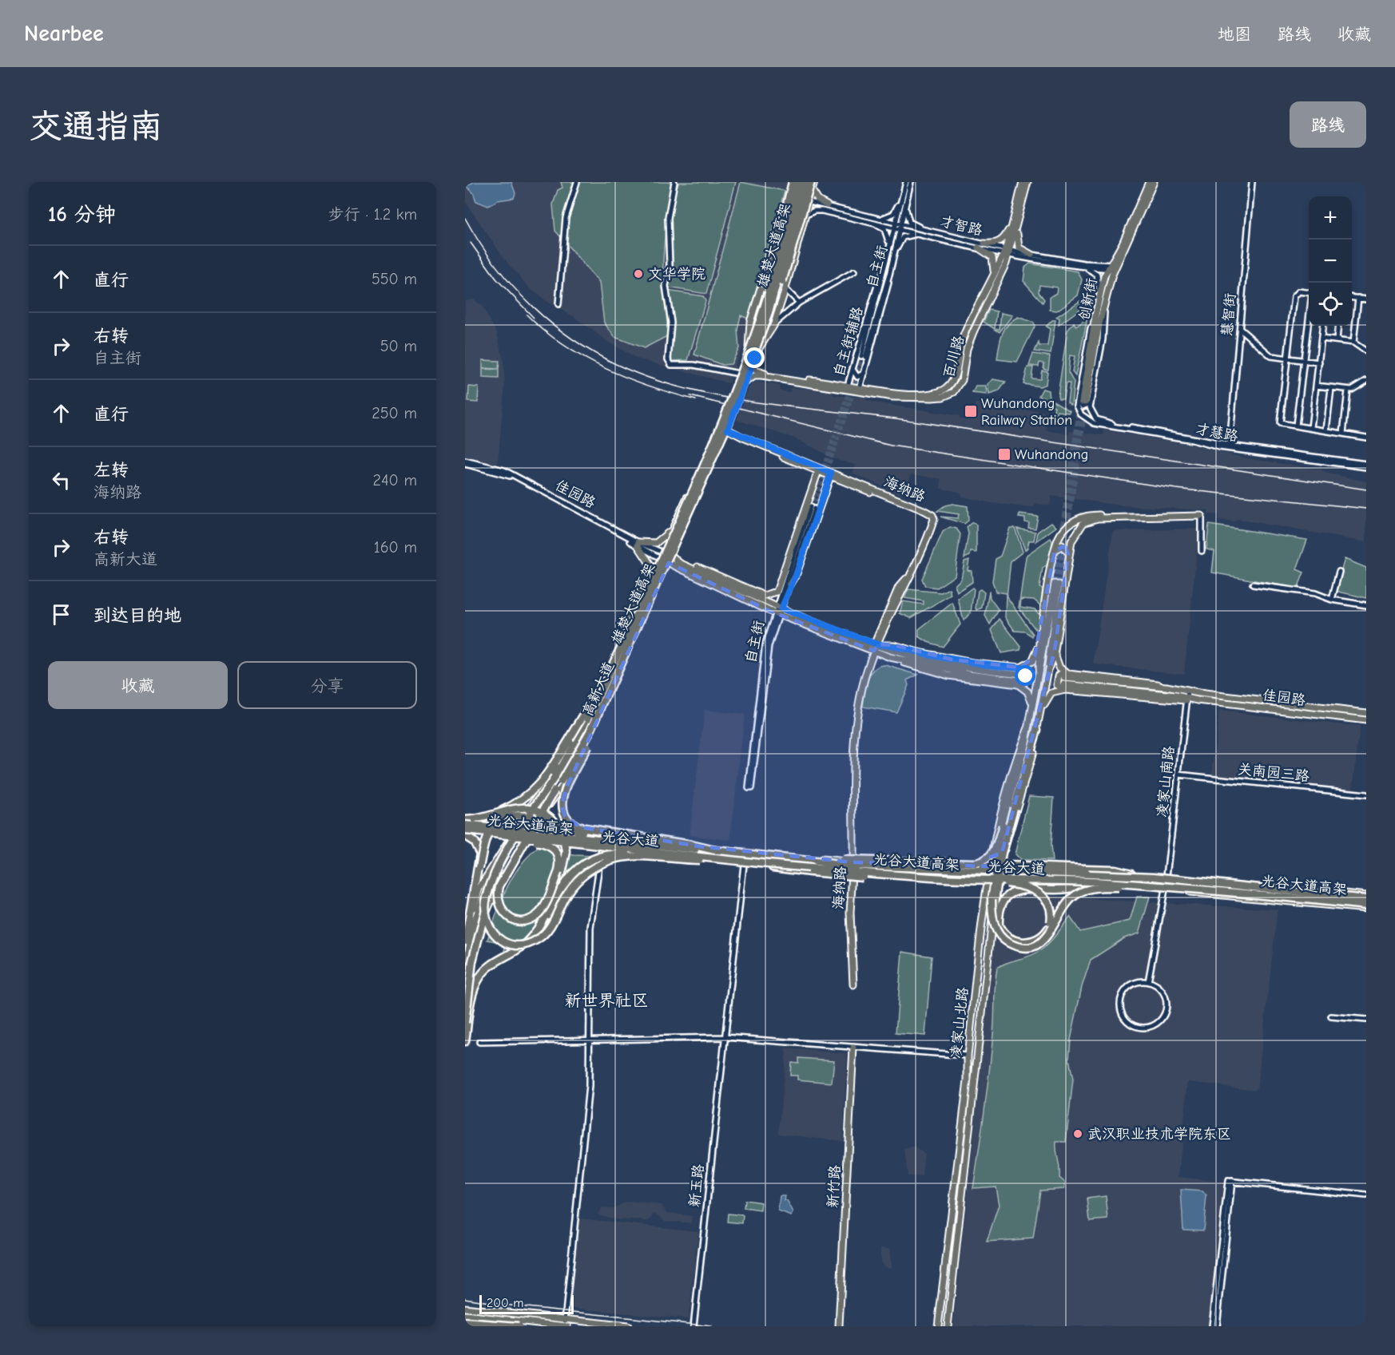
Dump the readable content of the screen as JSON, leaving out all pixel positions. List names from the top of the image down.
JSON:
{
  "streets": {
    "highway": ["雄楚大道高架", "光谷大道高架"],
    "main road": [
      "创新街",
      "百川路",
      "海纳路",
      "佳园路",
      "高新大道",
      "光谷大道",
      "凌家山北路",
      "新竹路"
    ],
    "street": [
      "才智路",
      "自主街",
      "慧智街",
      "自主街辅路",
      "才慧路",
      "关南园三路",
      "凌家山南路",
      "新玉路"
    ]
  },
  "crossings": [
    ["才智路", "自主街"],
    ["才智路", "创新街"],
    ["才智路", "百川路"],
    ["才智路", "高新大道"],
    ["雄楚大道高架", "高新大道"],
    ["自主街", "自主街辅路"],
    ["创新街", "才慧路"],
    ["慧智街", "才慧路"],
    ["自主街辅路", "百川路"],
    ["百川路", "高新大道"],
    ["海纳路", "高新大道"],
    ["海纳路", "光谷大道"],
    ["佳园路", "高新大道"],
    ["佳园路", "凌家山南路"],
    ["高新大道", "光谷大道"],
    ["关南园三路", "凌家山南路"],
    ["凌家山南路", "光谷大道"],
    ["光谷大道高架", "光谷大道"],
    ["光谷大道", "凌家山北路"],
    ["光谷大道", "新玉路"]
  ],
  "districts": ["新世界社区"],
  "places": {
    "other": ["文华学院", "武汉职业技术学院东区"],
    "transit": ["Wuhandong Railway Station", "Wuhandong"]
  },
  "scale_bar": "200 m",
  "page": {
    "header": "Nearbee",
    "nav": ["地图", "路线", "收藏"],
    "buttons": [
      "路线",
      ["收藏", "分享"]
    ],
    "title": "交通指南",
    "heading": ["16 分钟", "步行 · 1.2 km"],
    "map_buttons": ["+", "−"],
    "list": [
      ["直行", "550 m"],
      ["右转", "自主街", "50 m"],
      ["直行", "250 m"],
      ["左转", "海纳路", "240 m"],
      ["右转", "高新大道", "160 m"],
      "到达目的地"
    ],
    "scale": "200 m"
  }
}
